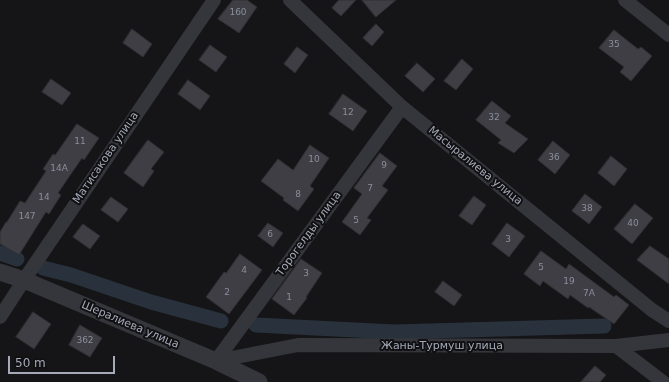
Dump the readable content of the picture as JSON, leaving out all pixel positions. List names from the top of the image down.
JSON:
{
  "streets": {
    "street": [
      "Матисакова улица",
      "Масыралиева улица",
      "Торогелды улица",
      "Шералиева улица",
      "Жаны-Турмуш улица"
    ]
  },
  "crossings": [
    ["Матисакова улица", "Шералиева улица"],
    ["Масыралиева улица", "Торогелды улица"],
    ["Торогелды улица", "Шералиева улица"],
    ["Торогелды улица", "Жаны-Турмуш улица"],
    ["Шералиева улица", "Жаны-Турмуш улица"]
  ],
  "house_numbers": [
    "160",
    "35",
    "12",
    "32",
    "11",
    "36",
    "10",
    "9",
    "14А",
    "7",
    "8",
    "14",
    "38",
    "147",
    "5",
    "40",
    "6",
    "3",
    "5",
    "4",
    "3",
    "19",
    "2",
    "7А",
    "1",
    "362"
  ],
  "scale_bar": "50 m"
}
